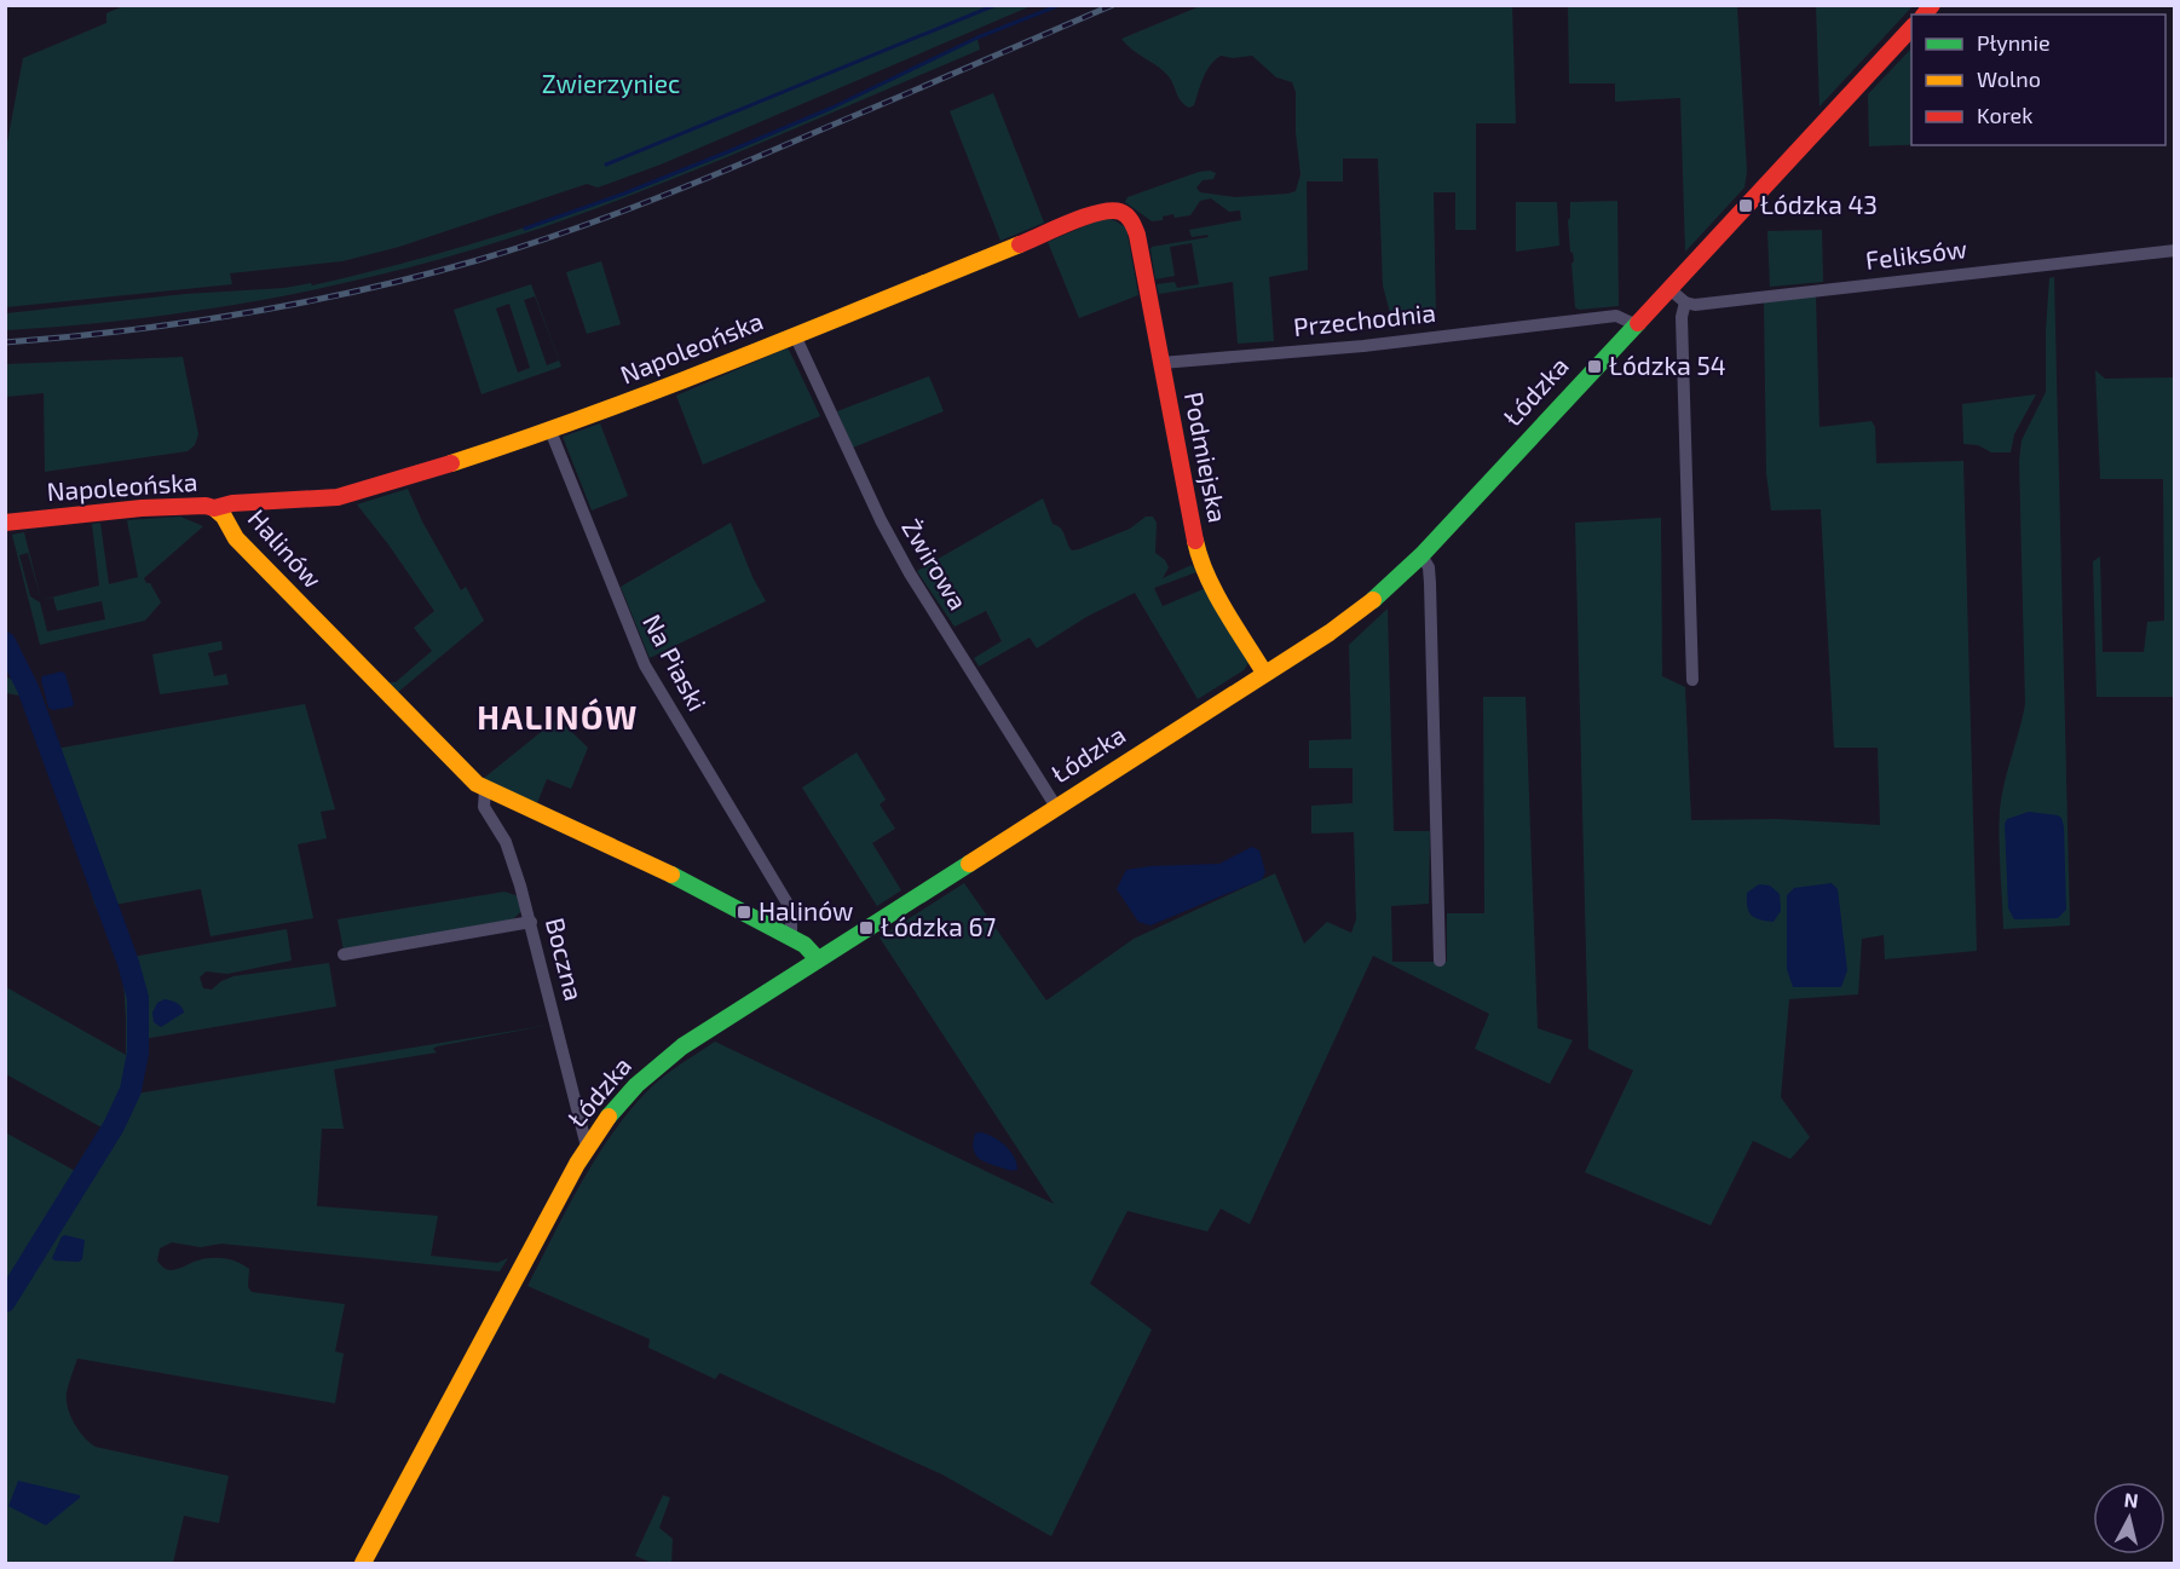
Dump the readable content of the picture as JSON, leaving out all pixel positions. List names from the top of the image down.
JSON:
{
  "streets": {
    "street": [
      "Feliksów",
      "Przechodnia",
      "Napoleońska",
      "Łódzka",
      "Podmiejska",
      "Halinów",
      "Żwirowa",
      "Na Piaski",
      "Boczna"
    ]
  },
  "crossings": [
    ["Przechodnia", "Łódzka"],
    ["Przechodnia", "Podmiejska"],
    ["Napoleońska", "Podmiejska"],
    ["Napoleońska", "Halinów"],
    ["Napoleońska", "Żwirowa"],
    ["Napoleońska", "Na Piaski"],
    ["Łódzka", "Podmiejska"],
    ["Łódzka", "Halinów"],
    ["Łódzka", "Żwirowa"],
    ["Łódzka", "Boczna"],
    ["Halinów", "Na Piaski"],
    ["Halinów", "Boczna"]
  ],
  "districts": ["HALINÓW"],
  "parks": ["Zwierzyniec"],
  "places": {
    "transit": [
      "Łódzka 43",
      "Łódzka 54",
      "Halinów",
      "Łódzka 67"
    ]
  },
  "legend": ["Płynnie", "Wolno", "Korek"],
  "north": "top"
}
